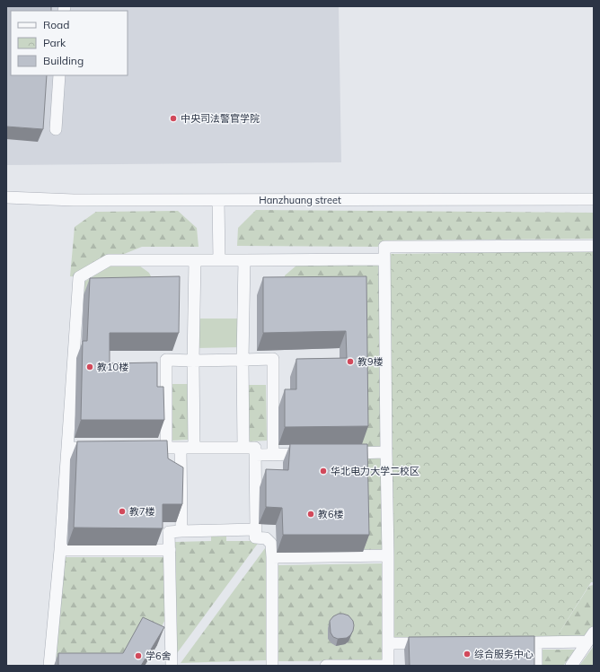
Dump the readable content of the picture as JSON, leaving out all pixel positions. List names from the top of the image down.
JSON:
{
  "streets": {
    "street": ["Hanzhuang street"]
  },
  "places": [
    "中央司法警官学院",
    "教9楼",
    "教10楼",
    "华北电力大学二校区",
    "教7楼",
    "教6楼",
    "综合服务中心",
    "学6舍"
  ],
  "legend": ["Road", "Park", "Building"]
}
